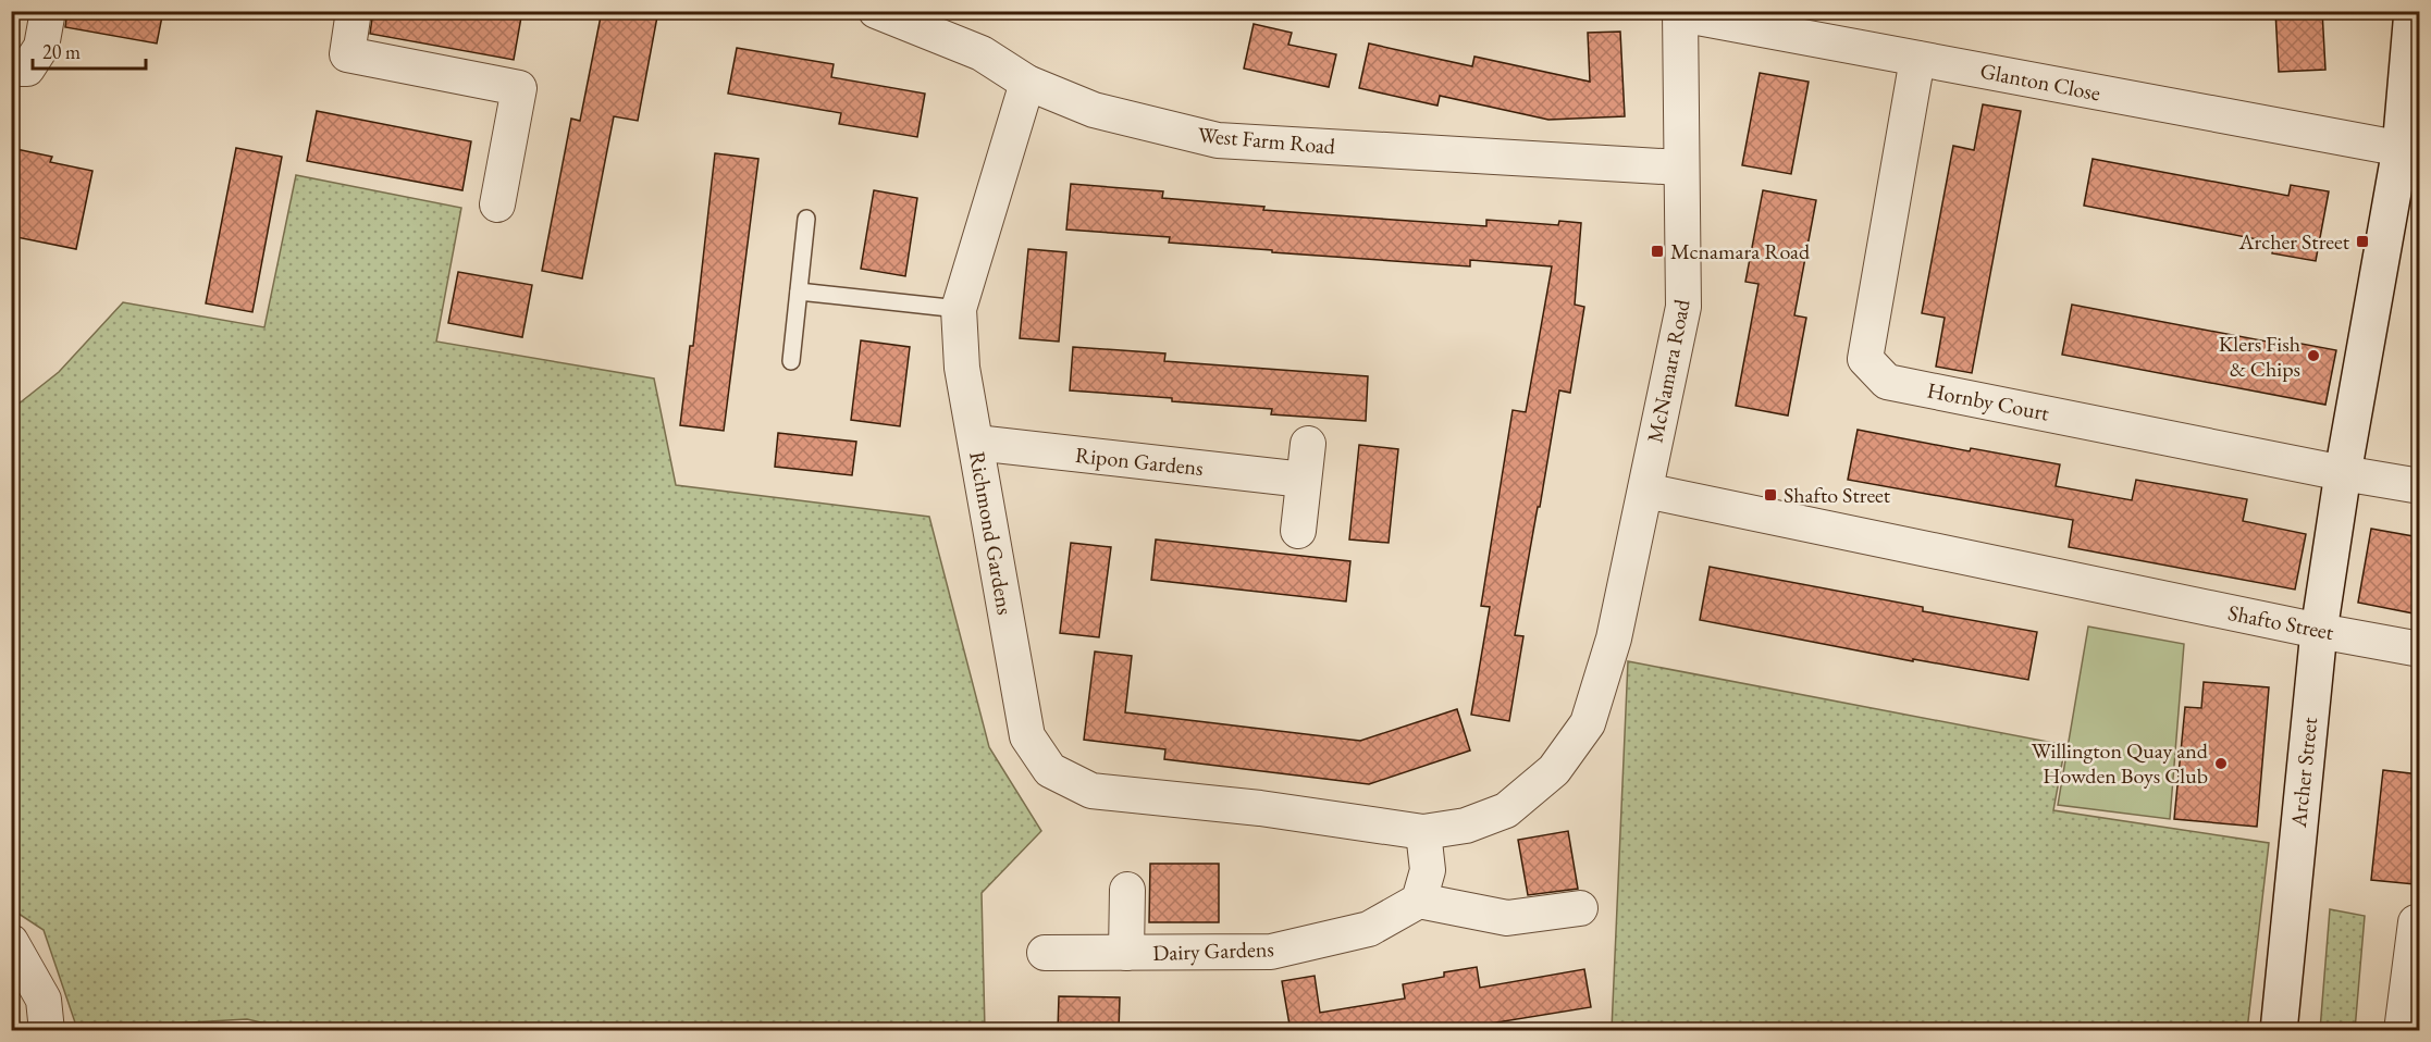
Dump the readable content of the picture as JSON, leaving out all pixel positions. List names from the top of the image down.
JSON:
{
  "streets": {
    "main road": ["Archer Street"],
    "street": [
      "Glanton Close",
      "West Farm Road",
      "McNamara Road",
      "Hornby Court",
      "Ripon Gardens",
      "Richmond Gardens",
      "Shafto Street",
      "Dairy Gardens"
    ]
  },
  "crossings": [
    ["Glanton Close", "McNamara Road"],
    ["Glanton Close", "Hornby Court"],
    ["Glanton Close", "Archer Street"],
    ["West Farm Road", "McNamara Road"],
    ["West Farm Road", "Richmond Gardens"],
    ["McNamara Road", "Richmond Gardens"],
    ["McNamara Road", "Shafto Street"],
    ["Hornby Court", "Archer Street"],
    ["Ripon Gardens", "Richmond Gardens"],
    ["Shafto Street", "Archer Street"]
  ],
  "places": {
    "transit": ["Archer Street", "Mcnamara Road", "Shafto Street"],
    "other": ["Klers Fish & Chips", "Willington Quay and Howden Boys Club"]
  },
  "scale_bar": "20 m"
}
